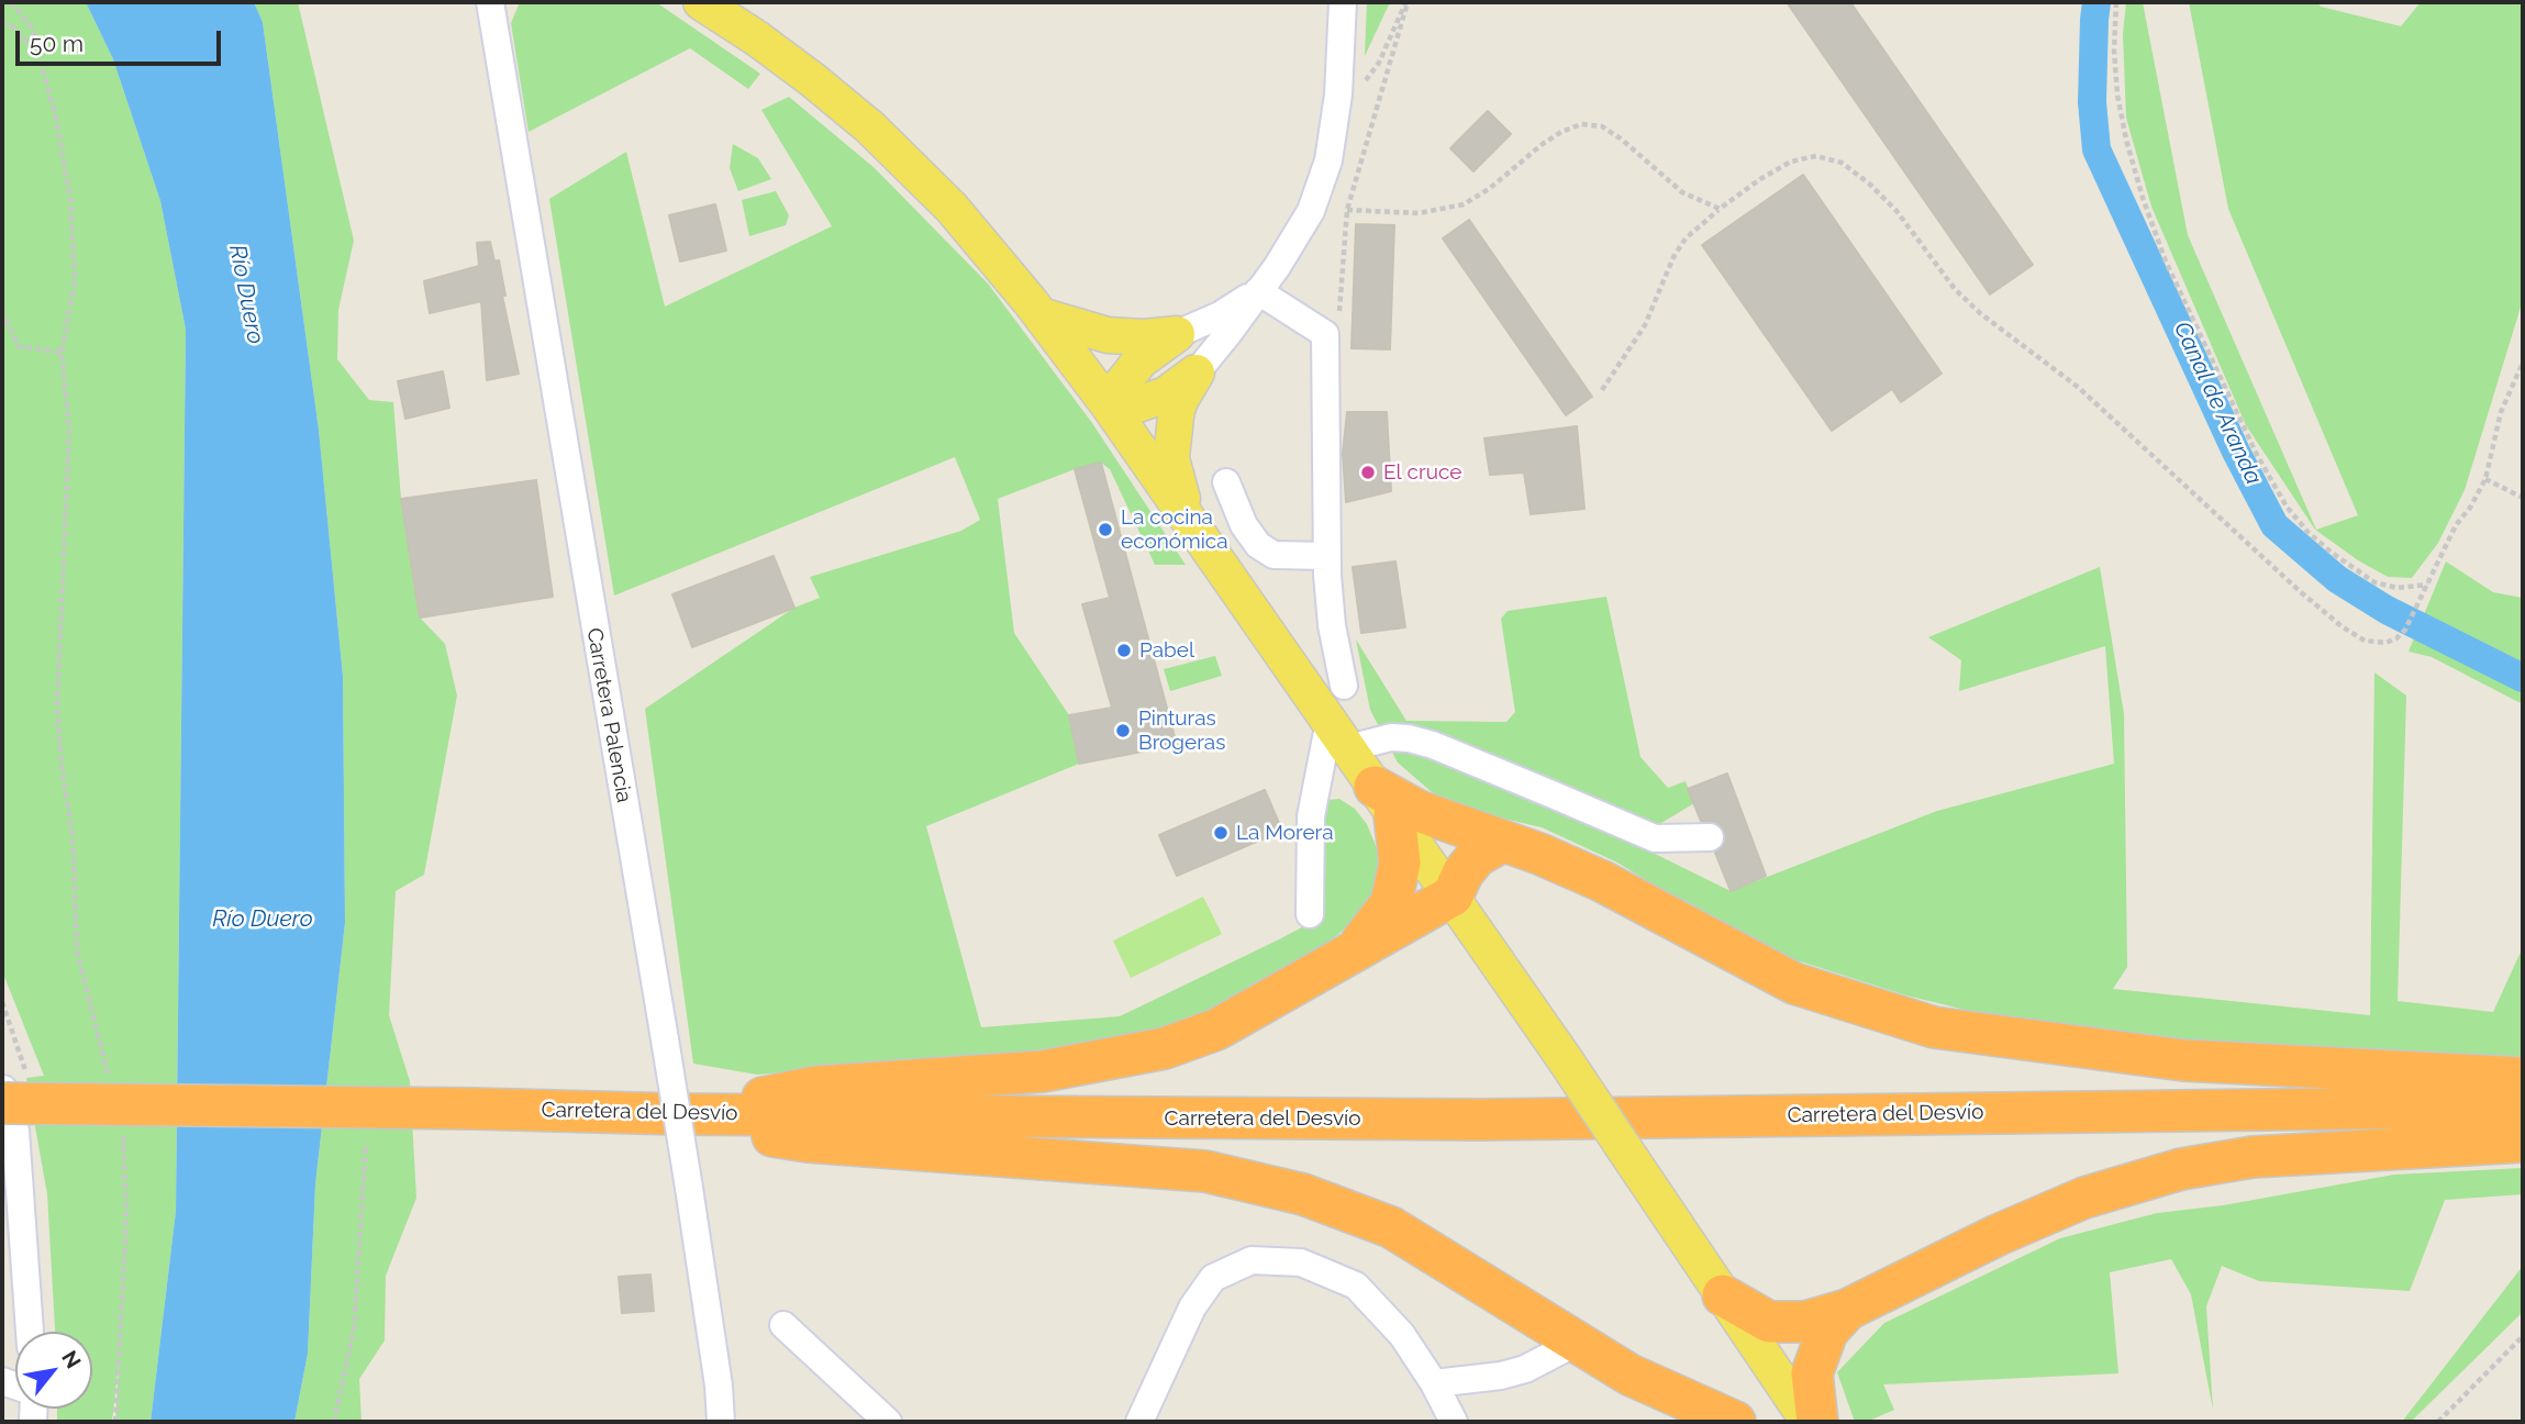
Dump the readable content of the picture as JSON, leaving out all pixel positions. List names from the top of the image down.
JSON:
{
  "streets": {
    "highway": ["Carretera del Desvío"],
    "street": ["Carretera Palencia"]
  },
  "water": ["Río Duero", "Canal de Aranda"],
  "places": [
    "El cruce",
    "La cocina económica",
    "Pabel",
    "Pinturas Brogeras",
    "La Morera"
  ],
  "scale_bar": "50 m",
  "north": "top right"
}
